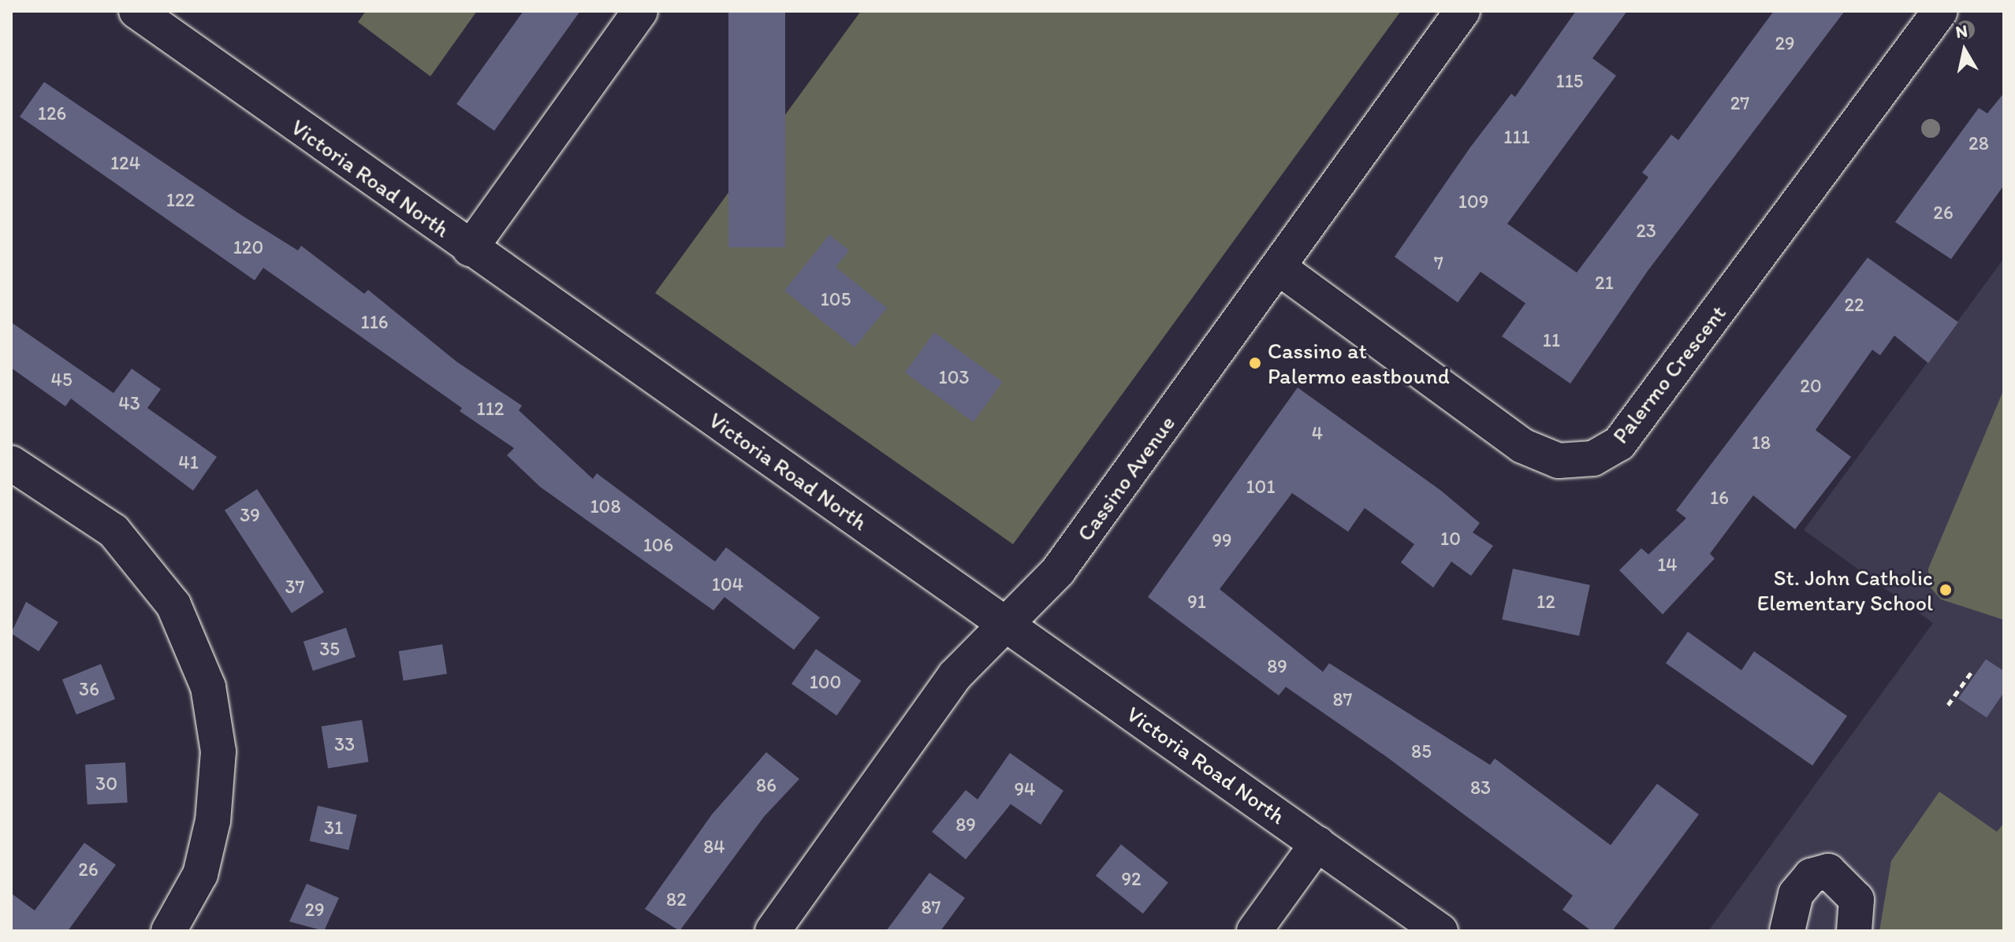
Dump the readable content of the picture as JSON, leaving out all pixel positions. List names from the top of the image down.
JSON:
{
  "streets": {
    "street": ["Victoria Road North", "Palermo Crescent", "Cassino Avenue"]
  },
  "crossings": [
    ["Victoria Road North", "Cassino Avenue"],
    ["Palermo Crescent", "Cassino Avenue"]
  ],
  "places": ["Cassino at Palermo eastbound", "St. John Catholic Elementary School"],
  "house_numbers": [
    "29",
    "115",
    "27",
    "126",
    "111",
    "28",
    "124",
    "122",
    "109",
    "26",
    "23",
    "120",
    "7",
    "21",
    "105",
    "22",
    "116",
    "11",
    "103",
    "45",
    "20",
    "43",
    "112",
    "4",
    "18",
    "41",
    "101",
    "16",
    "108",
    "39",
    "10",
    "99",
    "106",
    "14",
    "104",
    "37",
    "91",
    "12",
    "35",
    "89",
    "100",
    "36",
    "87",
    "33",
    "85",
    "30",
    "86",
    "83",
    "94",
    "89",
    "31",
    "84",
    "26",
    "92",
    "82",
    "87",
    "29"
  ],
  "north": "top"
}
